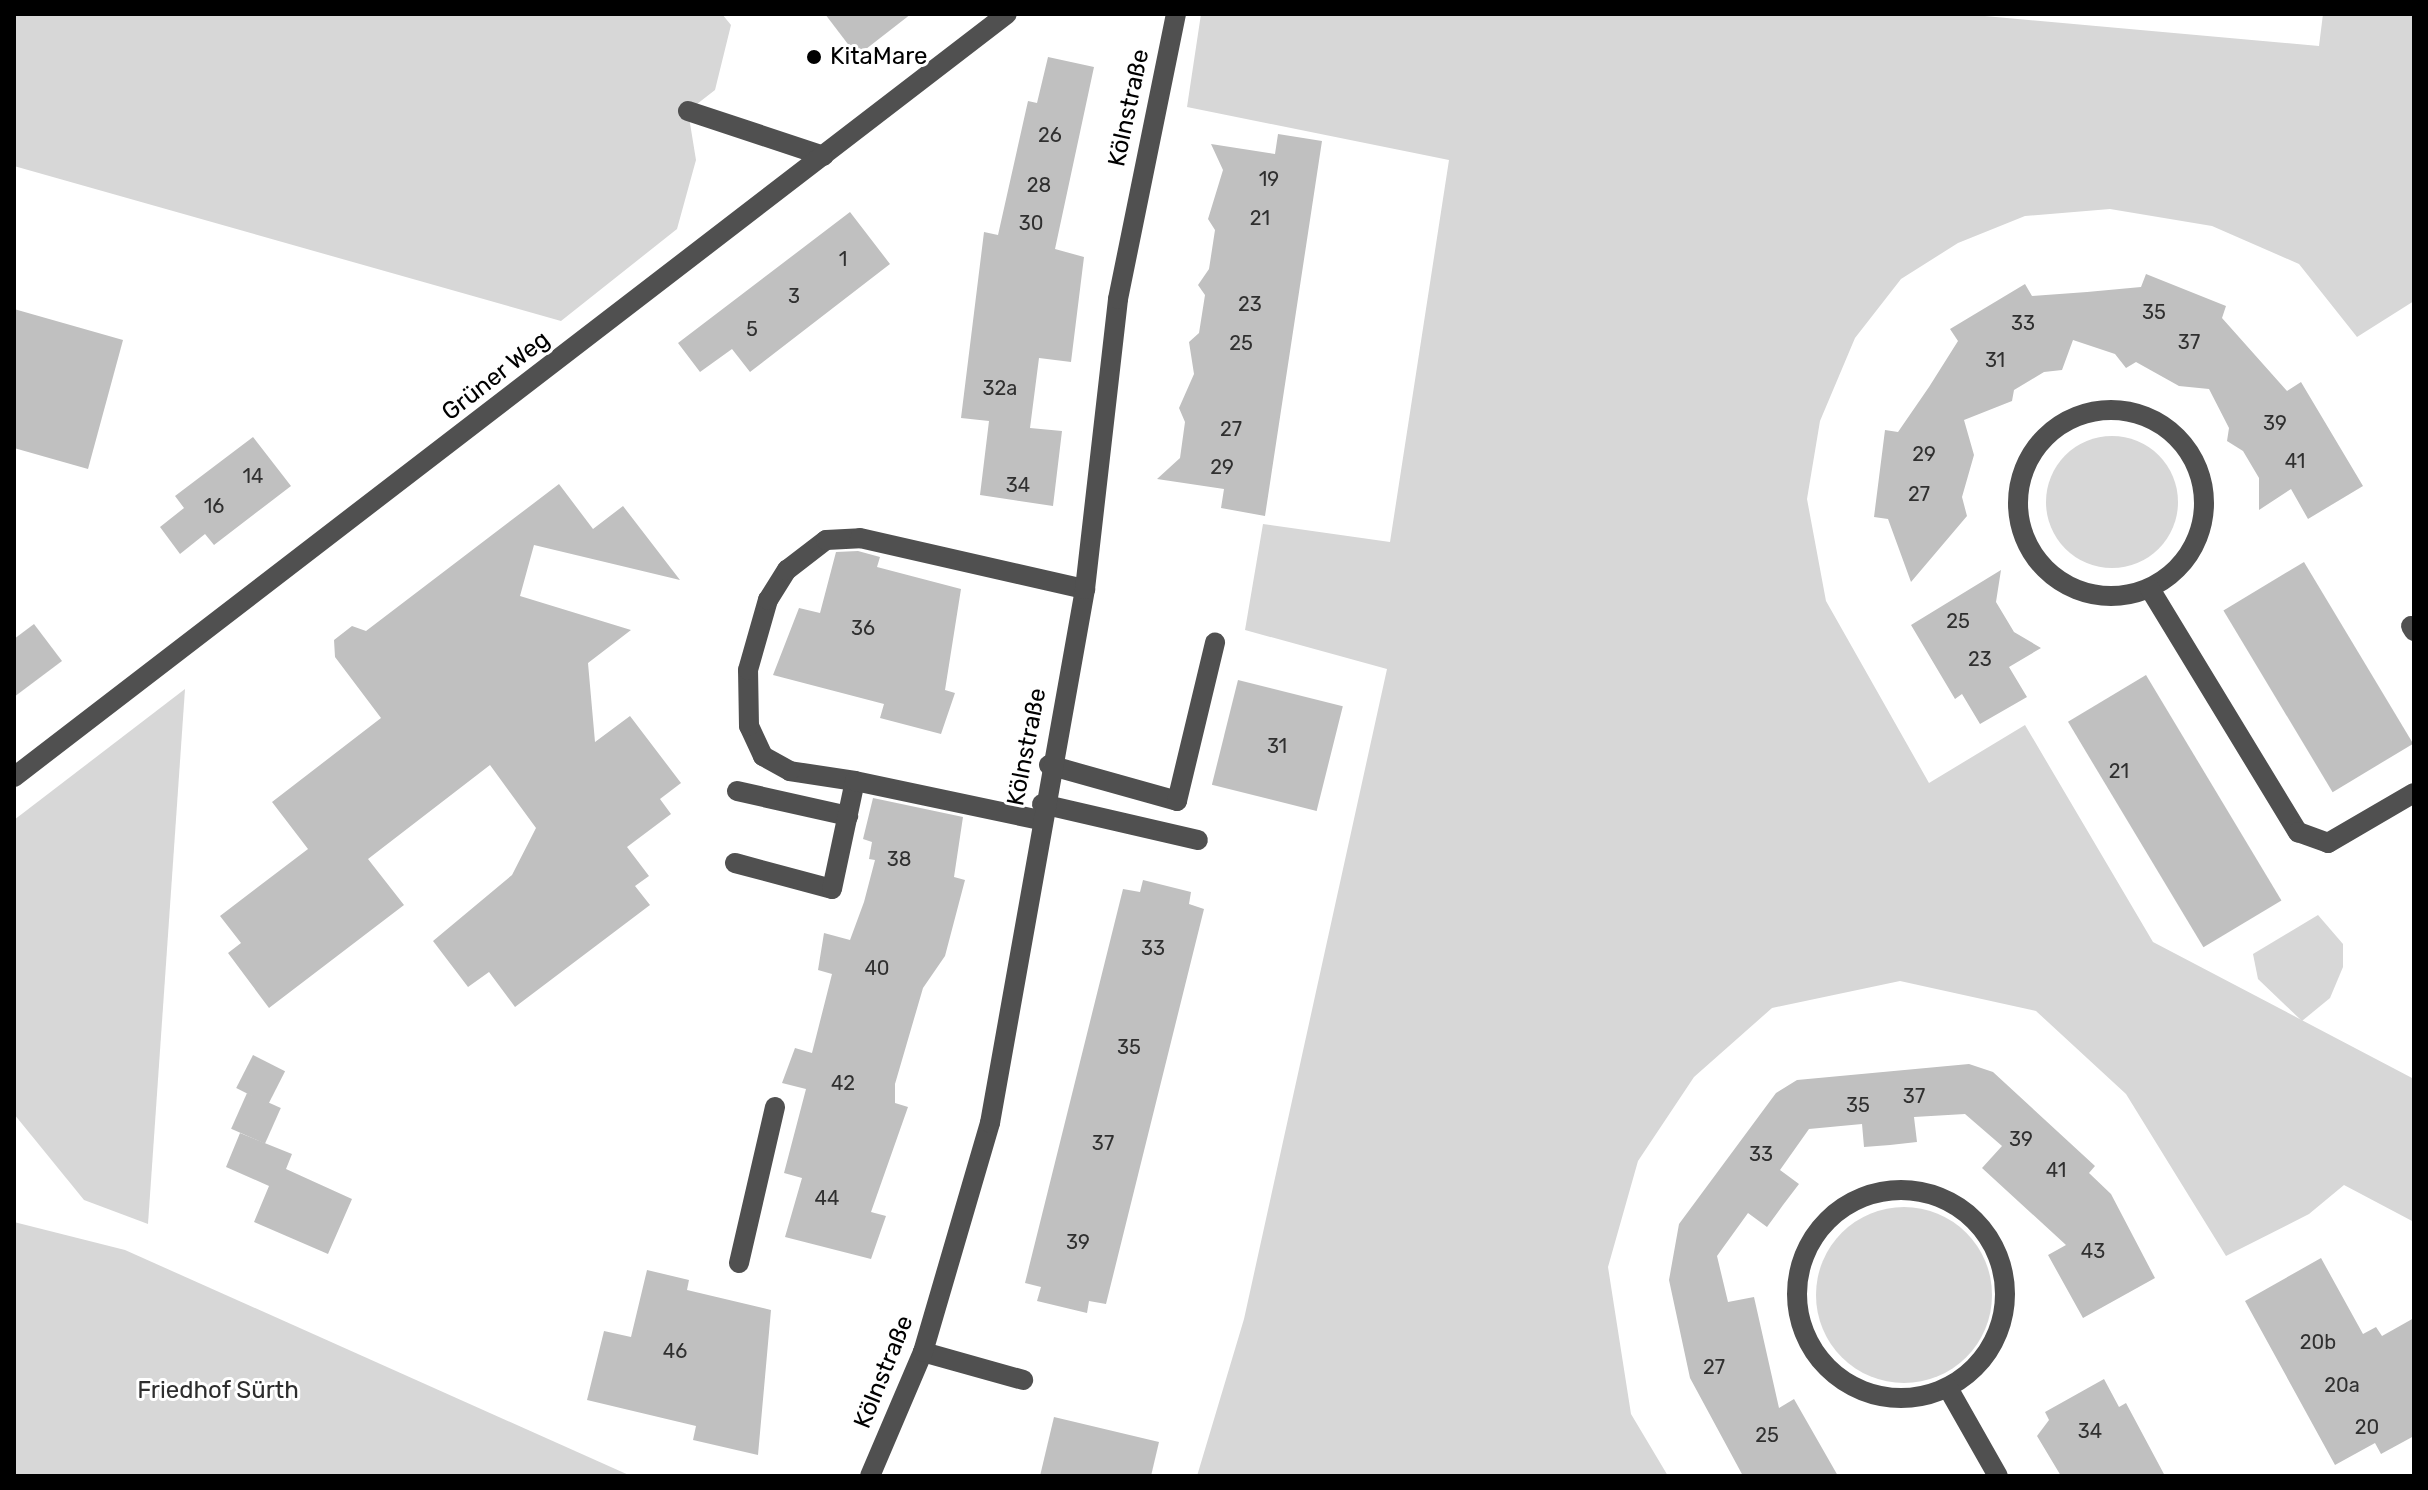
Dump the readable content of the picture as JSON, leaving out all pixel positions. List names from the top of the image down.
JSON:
{
  "streets": {
    "street": ["Kölnstraße", "Grüner Weg"]
  },
  "parks": ["Friedhof Sürth"],
  "places": ["KitaMare"],
  "house_numbers": [
    "26",
    "19",
    "28",
    "21",
    "30",
    "1",
    "3",
    "23",
    "35",
    "33",
    "5",
    "37",
    "25",
    "31",
    "32a",
    "39",
    "27",
    "29",
    "41",
    "29",
    "14",
    "34",
    "27",
    "16",
    "25",
    "36",
    "23",
    "31",
    "21",
    "38",
    "33",
    "40",
    "35",
    "42",
    "37",
    "35",
    "39",
    "37",
    "33",
    "41",
    "44",
    "39",
    "43",
    "20b",
    "46",
    "27",
    "20a",
    "20",
    "34",
    "25"
  ]
}
